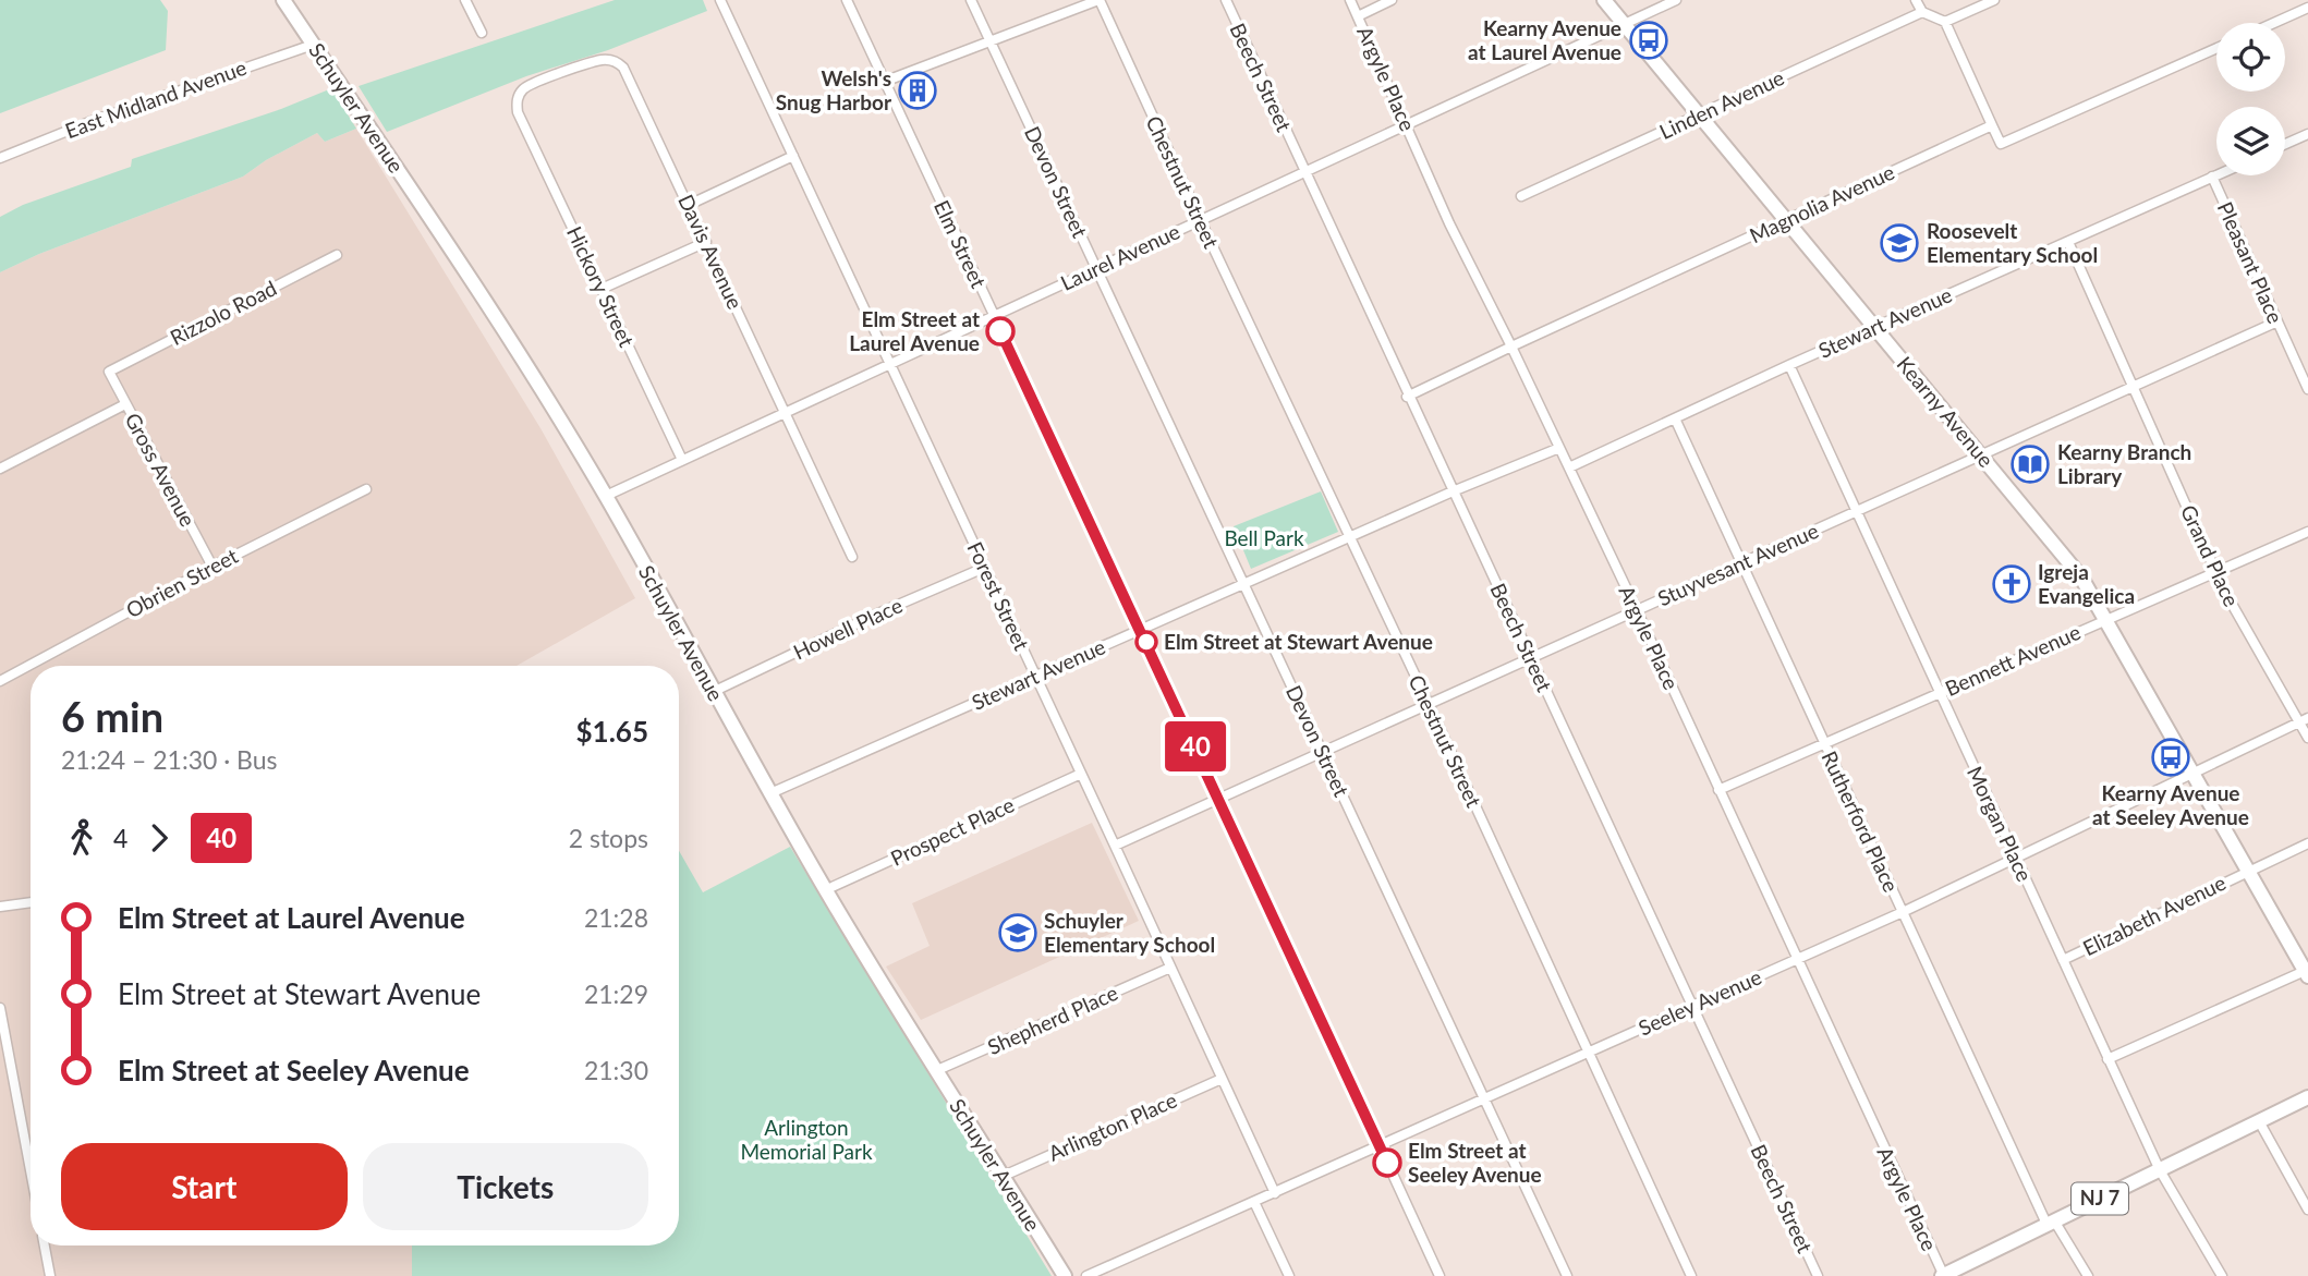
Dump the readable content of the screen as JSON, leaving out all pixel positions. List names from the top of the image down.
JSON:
{
  "streets": {
    "main road": ["Schuyler Avenue", "Kearny Avenue", "NJ 7"],
    "street": [
      "Beech Street",
      "Argyle Place",
      "East Midland Avenue",
      "Linden Avenue",
      "Devon Street",
      "Chestnut Street",
      "Magnolia Avenue",
      "Elm Street",
      "Davis Avenue",
      "Laurel Avenue",
      "Pleasant Place",
      "Hickory Street",
      "Rizzolo Road",
      "Stewart Avenue",
      "Gross Avenue",
      "Grand Place",
      "Stuyvesant Avenue",
      "Obrien Street",
      "Forest Street",
      "Howell Place",
      "Bennett Avenue",
      "Rutherford Place",
      "Morgan Place",
      "Prospect Place",
      "Elizabeth Avenue",
      "Seeley Avenue",
      "Shepherd Place",
      "Arlington Place"
    ]
  },
  "crossings": [
    ["Beech Street", "Magnolia Avenue"],
    ["Beech Street", "Laurel Avenue"],
    ["Beech Street", "Stewart Avenue"],
    ["Beech Street", "Stuyvesant Avenue"],
    ["Beech Street", "Seeley Avenue"],
    ["Argyle Place", "Magnolia Avenue"],
    ["Argyle Place", "Laurel Avenue"],
    ["Argyle Place", "Stewart Avenue"],
    ["Argyle Place", "Stuyvesant Avenue"],
    ["Argyle Place", "Bennett Avenue"],
    ["Argyle Place", "Seeley Avenue"],
    ["Argyle Place", "NJ 7"],
    ["East Midland Avenue", "Schuyler Avenue"],
    ["Linden Avenue", "Kearny Avenue"],
    ["Schuyler Avenue", "Laurel Avenue"],
    ["Schuyler Avenue", "Stewart Avenue"],
    ["Schuyler Avenue", "Howell Place"],
    ["Schuyler Avenue", "Prospect Place"],
    ["Schuyler Avenue", "Shepherd Place"],
    ["Schuyler Avenue", "Arlington Place"],
    ["Devon Street", "Laurel Avenue"],
    ["Devon Street", "Stewart Avenue"],
    ["Devon Street", "Stuyvesant Avenue"],
    ["Devon Street", "Seeley Avenue"],
    ["Chestnut Street", "Laurel Avenue"],
    ["Chestnut Street", "Stewart Avenue"],
    ["Chestnut Street", "Stuyvesant Avenue"],
    ["Chestnut Street", "Seeley Avenue"],
    ["Magnolia Avenue", "Kearny Avenue"],
    ["Elm Street", "Laurel Avenue"],
    ["Elm Street", "Stewart Avenue"],
    ["Elm Street", "Stuyvesant Avenue"],
    ["Elm Street", "Seeley Avenue"],
    ["Davis Avenue", "Laurel Avenue"],
    ["Davis Avenue", "Hickory Street"],
    ["Laurel Avenue", "Hickory Street"],
    ["Laurel Avenue", "Kearny Avenue"],
    ["Laurel Avenue", "Forest Street"],
    ["Pleasant Place", "Stewart Avenue"],
    ["Pleasant Place", "Stuyvesant Avenue"],
    ["Rizzolo Road", "Gross Avenue"],
    ["Stewart Avenue", "Kearny Avenue"],
    ["Stewart Avenue", "Grand Place"],
    ["Stewart Avenue", "Forest Street"],
    ["Stewart Avenue", "Rutherford Place"],
    ["Stewart Avenue", "Morgan Place"],
    ["Kearny Avenue", "Stuyvesant Avenue"],
    ["Kearny Avenue", "Bennett Avenue"],
    ["Kearny Avenue", "Elizabeth Avenue"],
    ["Kearny Avenue", "Seeley Avenue"],
    ["Gross Avenue", "Obrien Street"],
    ["Grand Place", "Stuyvesant Avenue"],
    ["Grand Place", "Bennett Avenue"],
    ["Grand Place", "Seeley Avenue"],
    ["Stuyvesant Avenue", "Forest Street"],
    ["Stuyvesant Avenue", "Rutherford Place"],
    ["Stuyvesant Avenue", "Morgan Place"],
    ["Forest Street", "Howell Place"],
    ["Forest Street", "Prospect Place"],
    ["Forest Street", "Seeley Avenue"],
    ["Forest Street", "Shepherd Place"],
    ["Forest Street", "Arlington Place"],
    ["Bennett Avenue", "Rutherford Place"],
    ["Bennett Avenue", "Morgan Place"],
    ["Rutherford Place", "Seeley Avenue"],
    ["Rutherford Place", "NJ 7"],
    ["Morgan Place", "Elizabeth Avenue"],
    ["Morgan Place", "Seeley Avenue"],
    ["Morgan Place", "NJ 7"]
  ],
  "parks": ["Bell Park", "Arlington Memorial Park"],
  "places": {
    "bus stop": ["Kearny Avenue at Laurel Avenue", "Kearny Avenue at Seeley Avenue"],
    "building": ["Welsh's Snug Harbor"],
    "school or university": ["Roosevelt Elementary School", "Schuyler Elementary School"],
    "other": ["Elm Street at Laurel Avenue", "Elm Street at Stewart Avenue", "Elm Street at Seeley Avenue"],
    "library": ["Kearny Branch Library"],
    "church": ["Igreja Evangelica"]
  },
  "lines": ["bus line 40"],
  "page": {
    "on_map": "40",
    "heading": ["6 min", "21:24 – 21:30 · Bus", "$1.65"],
    "legs": ["4", "40", "2 stops"],
    "list": [
      {
        "name": "Elm Street at Laurel Avenue",
        "value": "21:28"
      },
      {
        "name": "Elm Street at Stewart Avenue",
        "value": "21:29"
      },
      {
        "name": "Elm Street at Seeley Avenue",
        "value": "21:30"
      }
    ],
    "buttons": ["Start", "Tickets"]
  }
}
